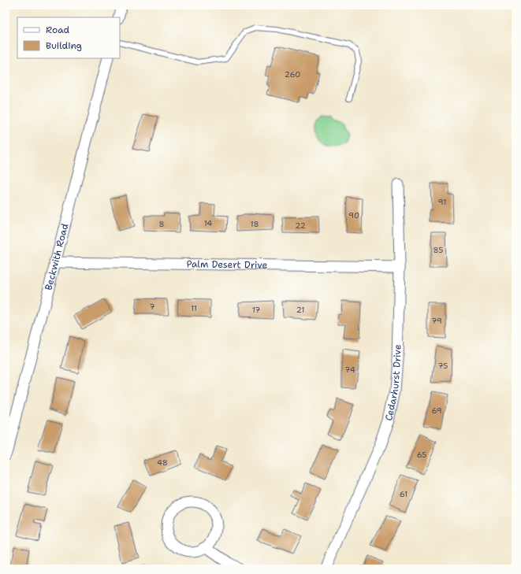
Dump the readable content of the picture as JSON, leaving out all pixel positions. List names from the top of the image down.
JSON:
{
  "streets": {
    "street": ["Beckwith Road", "Palm Desert Drive", "Cedarhurst Drive"]
  },
  "crossings": [
    ["Beckwith Road", "Palm Desert Drive"],
    ["Palm Desert Drive", "Cedarhurst Drive"]
  ],
  "house_numbers": [
    "260",
    "91",
    "90",
    "14",
    "8",
    "18",
    "22",
    "85",
    "7",
    "11",
    "17",
    "21",
    "79",
    "75",
    "74",
    "69",
    "65",
    "48",
    "61"
  ],
  "legend": ["Road", "Building"]
}
